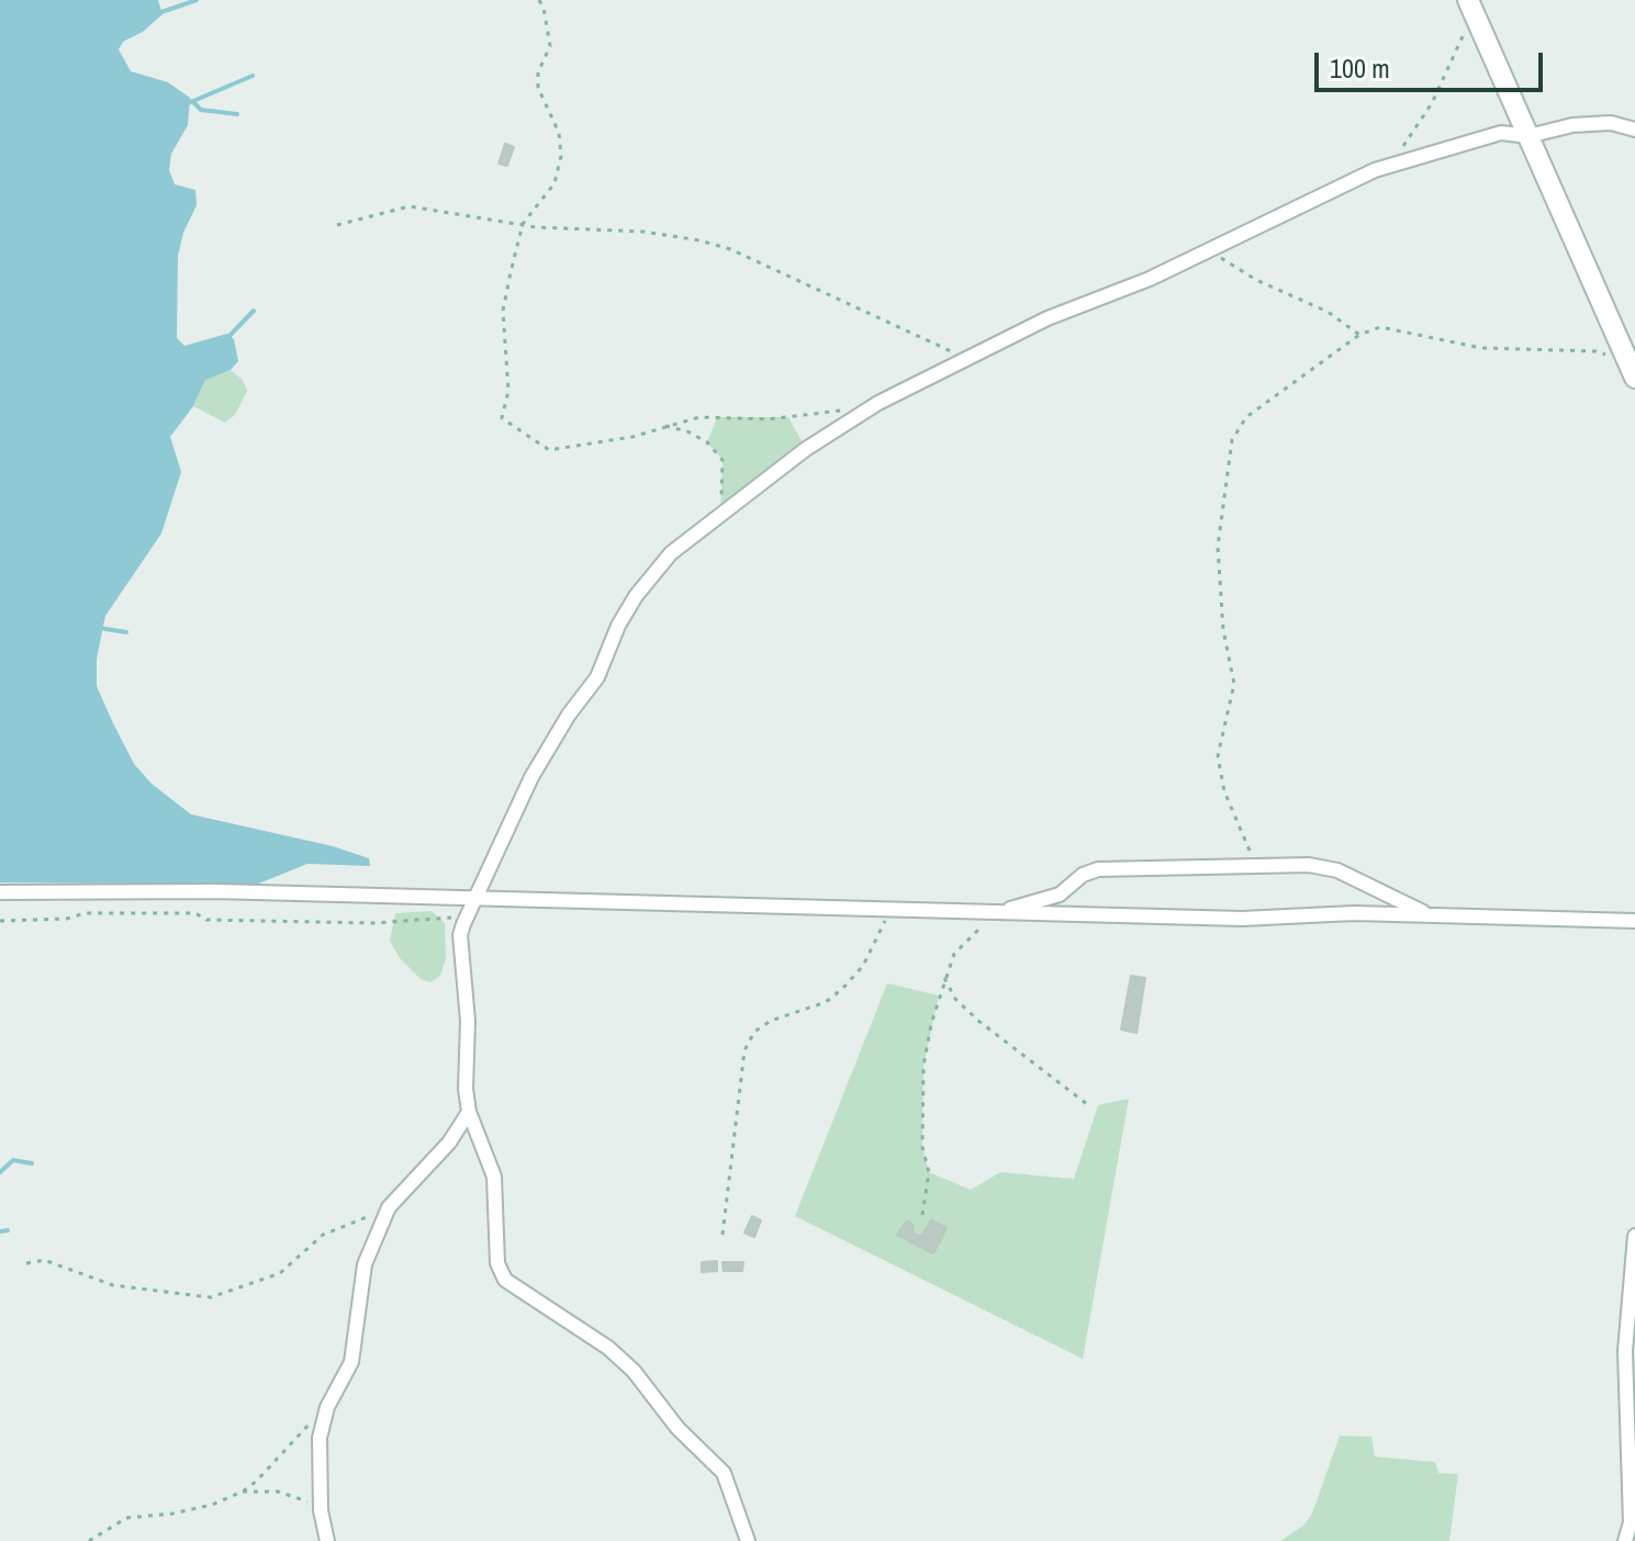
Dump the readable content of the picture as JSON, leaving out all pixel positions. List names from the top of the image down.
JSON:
{
  "scale_bar": "100 m"
}
